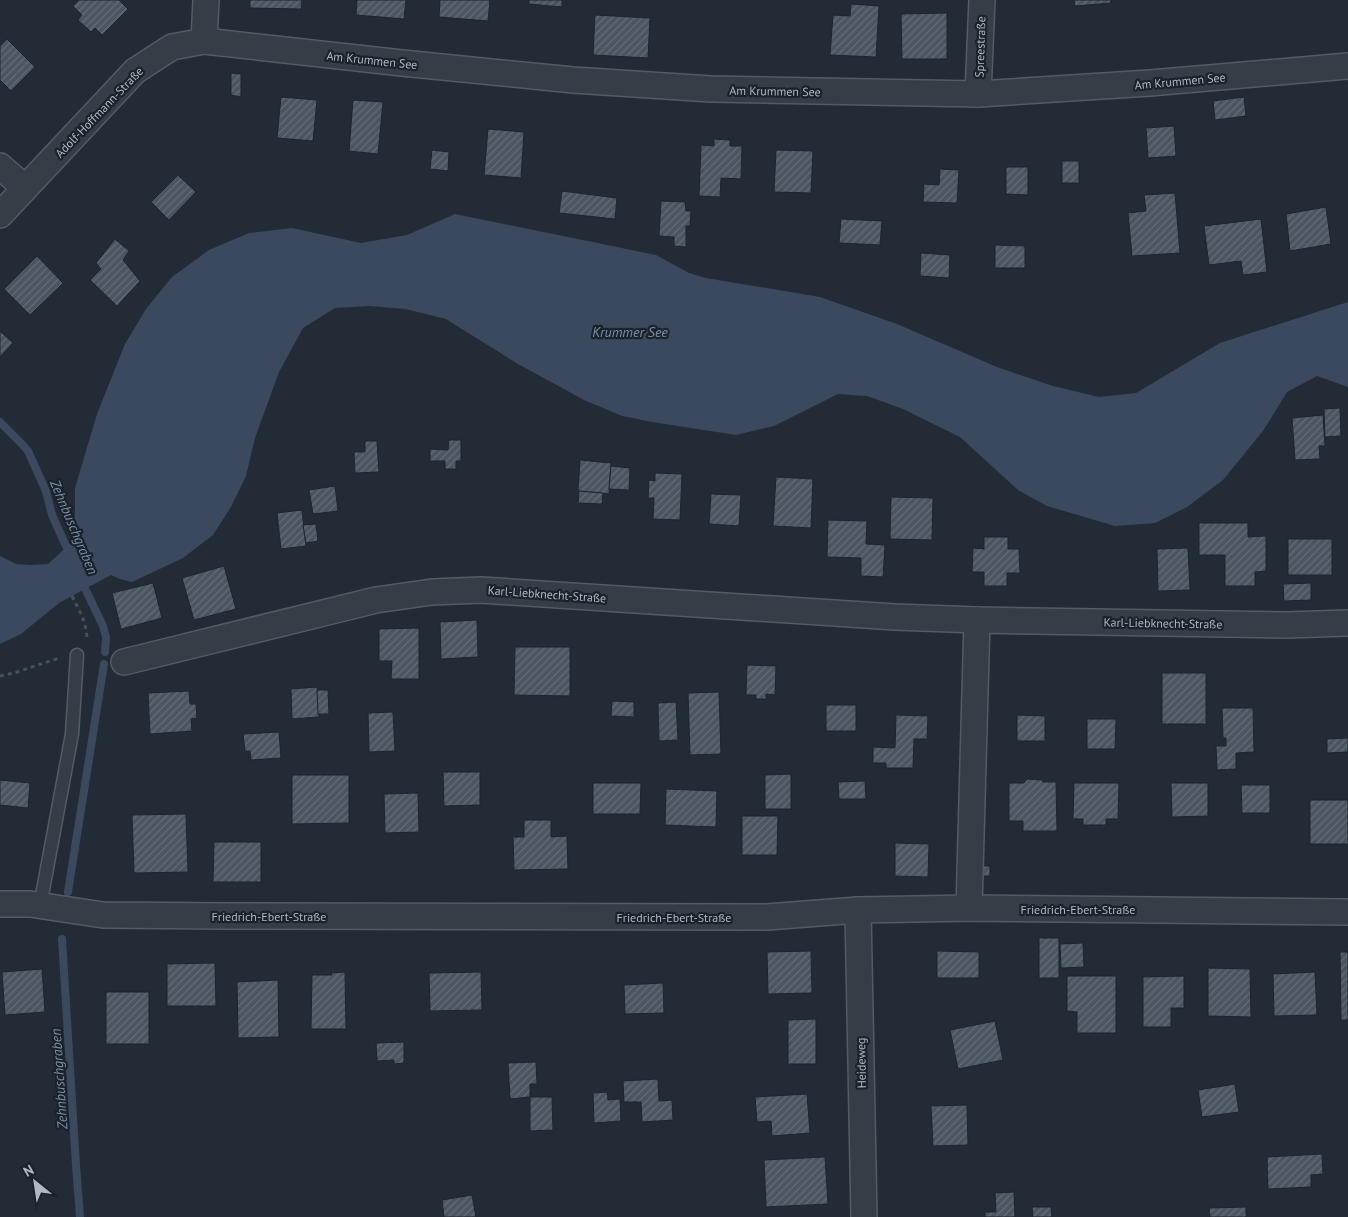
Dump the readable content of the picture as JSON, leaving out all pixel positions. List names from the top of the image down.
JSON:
{
  "streets": {
    "street": [
      "Spreestraße",
      "Am Krummen See",
      "Adolf-Hoffmann-Straße",
      "Karl-Liebknecht-Straße",
      "Friedrich-Ebert-Straße",
      "Heideweg"
    ]
  },
  "crossings": [
    ["Spreestraße", "Am Krummen See"],
    ["Am Krummen See", "Adolf-Hoffmann-Straße"],
    ["Friedrich-Ebert-Straße", "Heideweg"]
  ],
  "water": ["Krummer See", "Zehnbuschgraben"],
  "north": "top left"
}
